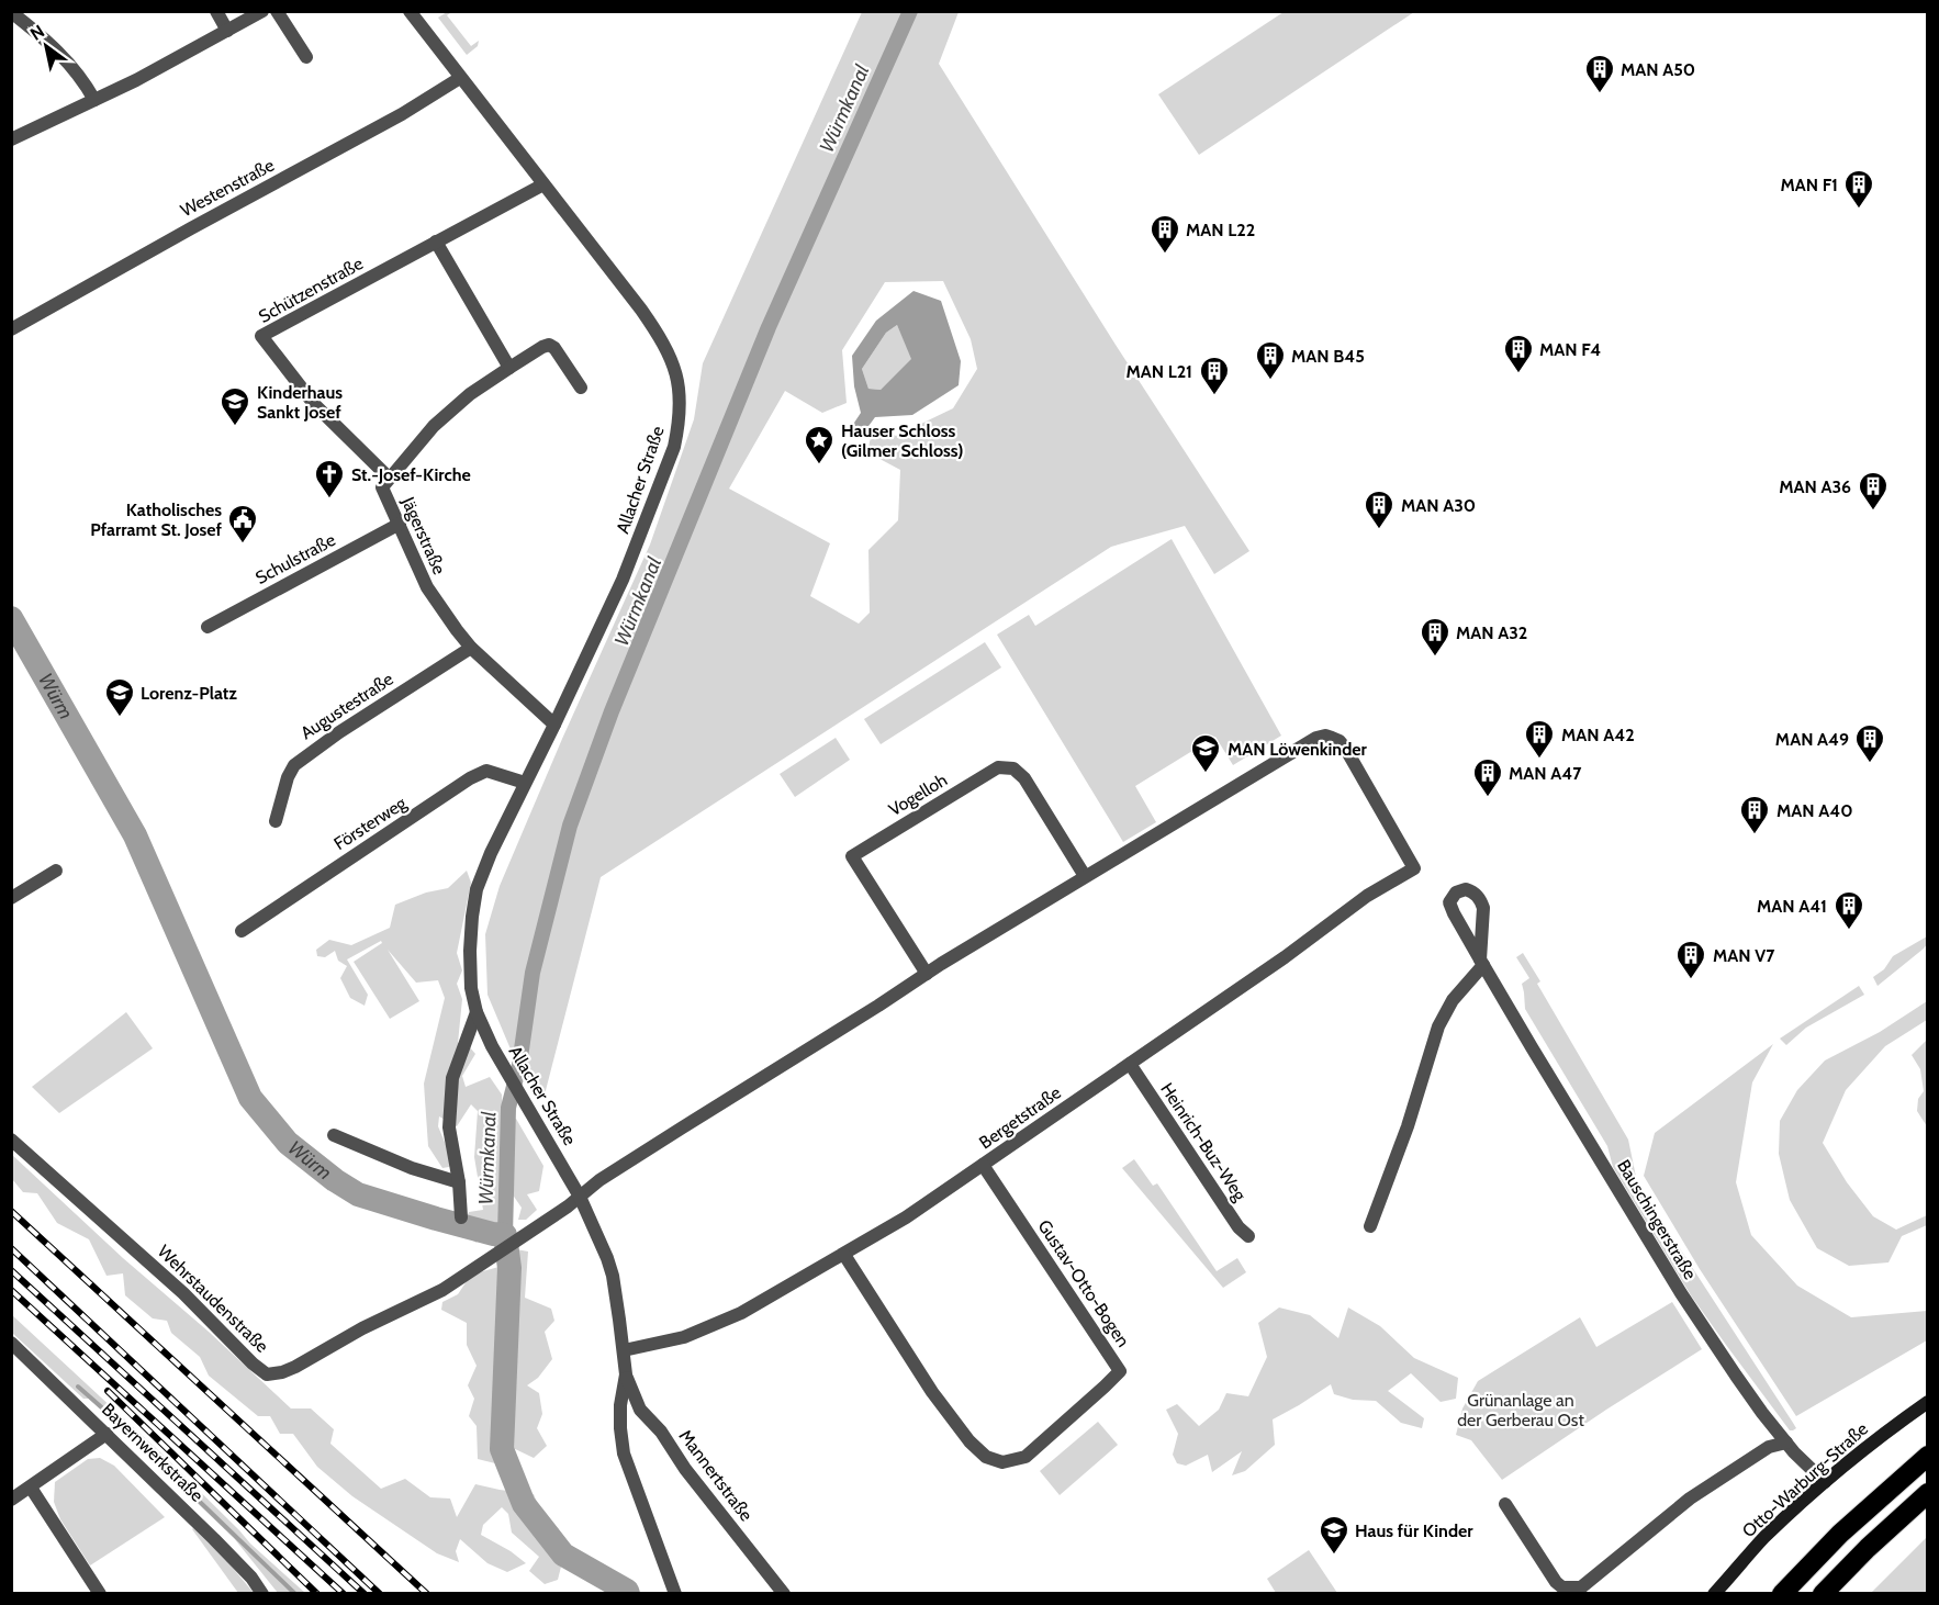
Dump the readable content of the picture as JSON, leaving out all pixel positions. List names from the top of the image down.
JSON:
{
  "streets": {
    "main road": ["Otto-Warburg-Straße"],
    "street": [
      "Westenstraße",
      "Schützenstraße",
      "Allacher Straße",
      "Jägerstraße",
      "Schulstraße",
      "Augustestraße",
      "Vogelloh",
      "Försterweg",
      "Bergetstraße",
      "Heinrich-Buz-Weg",
      "Bauschingerstraße",
      "Gustav-Otto-Bogen",
      "Wehrstaudenstraße",
      "Bayernwerkstraße",
      "Mannertstraße"
    ]
  },
  "crossings": [
    ["Westenstraße", "Allacher Straße"],
    ["Schützenstraße", "Allacher Straße"],
    ["Schützenstraße", "Jägerstraße"],
    ["Allacher Straße", "Jägerstraße"],
    ["Allacher Straße", "Försterweg"],
    ["Allacher Straße", "Bergetstraße"],
    ["Allacher Straße", "Wehrstaudenstraße"],
    ["Allacher Straße", "Mannertstraße"],
    ["Jägerstraße", "Schulstraße"],
    ["Jägerstraße", "Augustestraße"],
    ["Vogelloh", "Bergetstraße"],
    ["Bergetstraße", "Heinrich-Buz-Weg"],
    ["Bergetstraße", "Gustav-Otto-Bogen"],
    ["Bauschingerstraße", "Otto-Warburg-Straße"]
  ],
  "water": ["Würmkanal", "Würm"],
  "parks": ["Grünanlage an der Gerberau Ost"],
  "places": {
    "building": [
      "MAN A50",
      "MAN F1",
      "MAN L22",
      "MAN F4",
      "MAN B45",
      "MAN L21",
      "MAN A36",
      "MAN A30",
      "MAN A32",
      "MAN A42",
      "MAN A49",
      "MAN A47",
      "MAN A40",
      "MAN A41",
      "MAN V7"
    ],
    "school or university": [
      "Kinderhaus Sankt Josef",
      "Lorenz-Platz",
      "MAN Löwenkinder",
      "Haus für Kinder"
    ],
    "place": ["Hauser Schloss (Gilmer Schloss)"],
    "church": ["St.-Josef-Kirche"],
    "public building": ["Katholisches Pfarramt St. Josef"]
  },
  "north": "top left"
}
